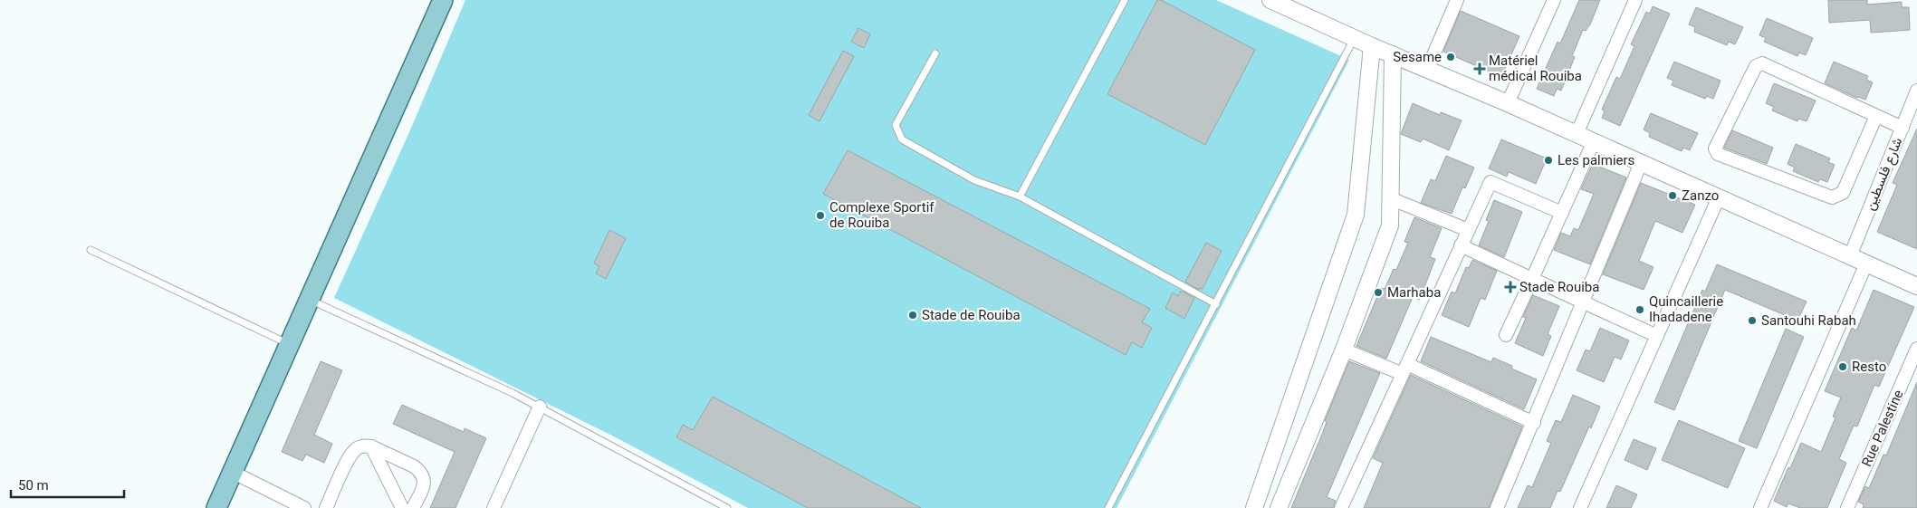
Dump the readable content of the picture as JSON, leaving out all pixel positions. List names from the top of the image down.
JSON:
{
  "streets": {
    "street": ["شارع فلسطين", "Rue Palestine"]
  },
  "places": {
    "other": [
      "Sesame",
      "Les palmiers",
      "Zanzo",
      "Complexe Sportif de Rouiba",
      "Marhaba",
      "Quincaillerie Ihadadene",
      "Stade de Rouiba",
      "Santouhi Rabah",
      "Resto"
    ],
    "health": ["Matériel médical Rouiba", "Stade Rouiba"]
  },
  "scale_bar": "50 m"
}
